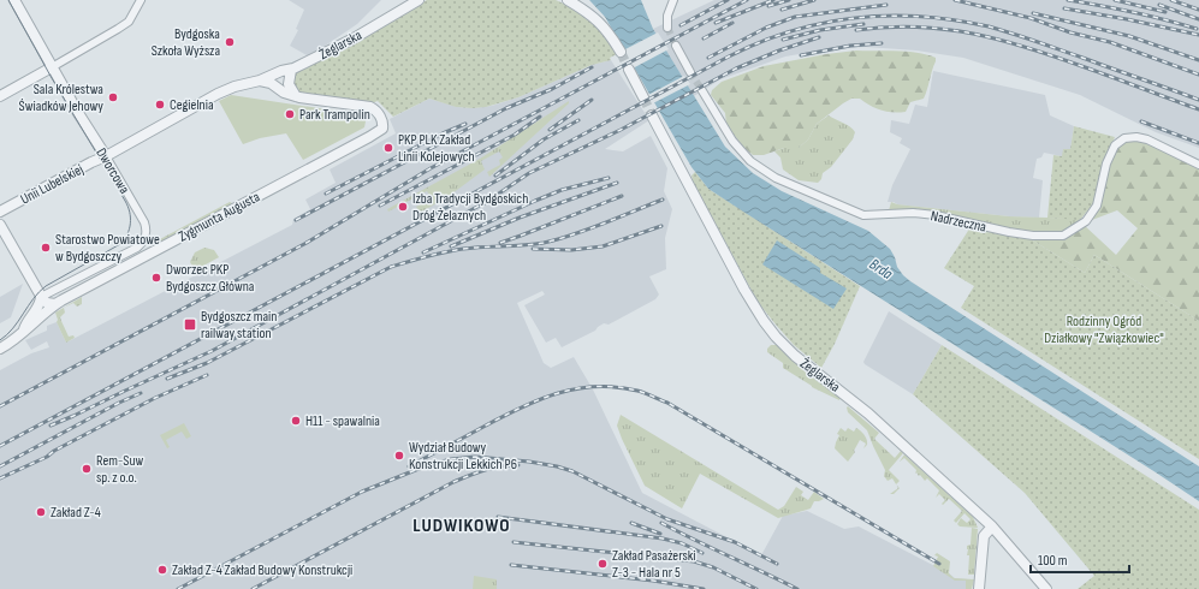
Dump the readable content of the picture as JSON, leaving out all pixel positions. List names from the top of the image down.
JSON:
{
  "streets": {
    "street": [
      "Żeglarska",
      "Dworcowa",
      "Unii Lubelskiej",
      "Zygmunta Augusta",
      "Nadrzeczna"
    ]
  },
  "crossings": [
    ["Żeglarska", "Unii Lubelskiej"],
    ["Dworcowa", "Unii Lubelskiej"],
    ["Dworcowa", "Zygmunta Augusta"]
  ],
  "districts": ["LUDWIKOWO"],
  "water": ["Brda"],
  "parks": ["Rodzinny Ogród Działkowy \"Związkowiec\""],
  "places": {
    "other": [
      "Bydgoska Szkoła Wyższa",
      "Sala Królestwa Świadków Jehowy",
      "Cegielnia",
      "Park Trampolin",
      "PKP PLK Zakład Linii Kolejowych",
      "Izba Tradycji Bydgoskich Dróg Żelaznych",
      "Starostwo Powiatowe w Bydgoszczy",
      "Dworzec PKP Bydgoszcz Główna",
      "H11 - spawalnia",
      "Wydział Budowy Konstrukcji Lekkich P6",
      "Rem-Suw sp. z o.o.",
      "Zakład Z-4",
      "Zakład Pasażerski Z-3 - Hala nr 5",
      "Zakład Z-4 Zakład Budowy Konstrukcji"
    ],
    "transit": ["Bydgoszcz main railway station"]
  },
  "scale_bar": "100 m"
}
